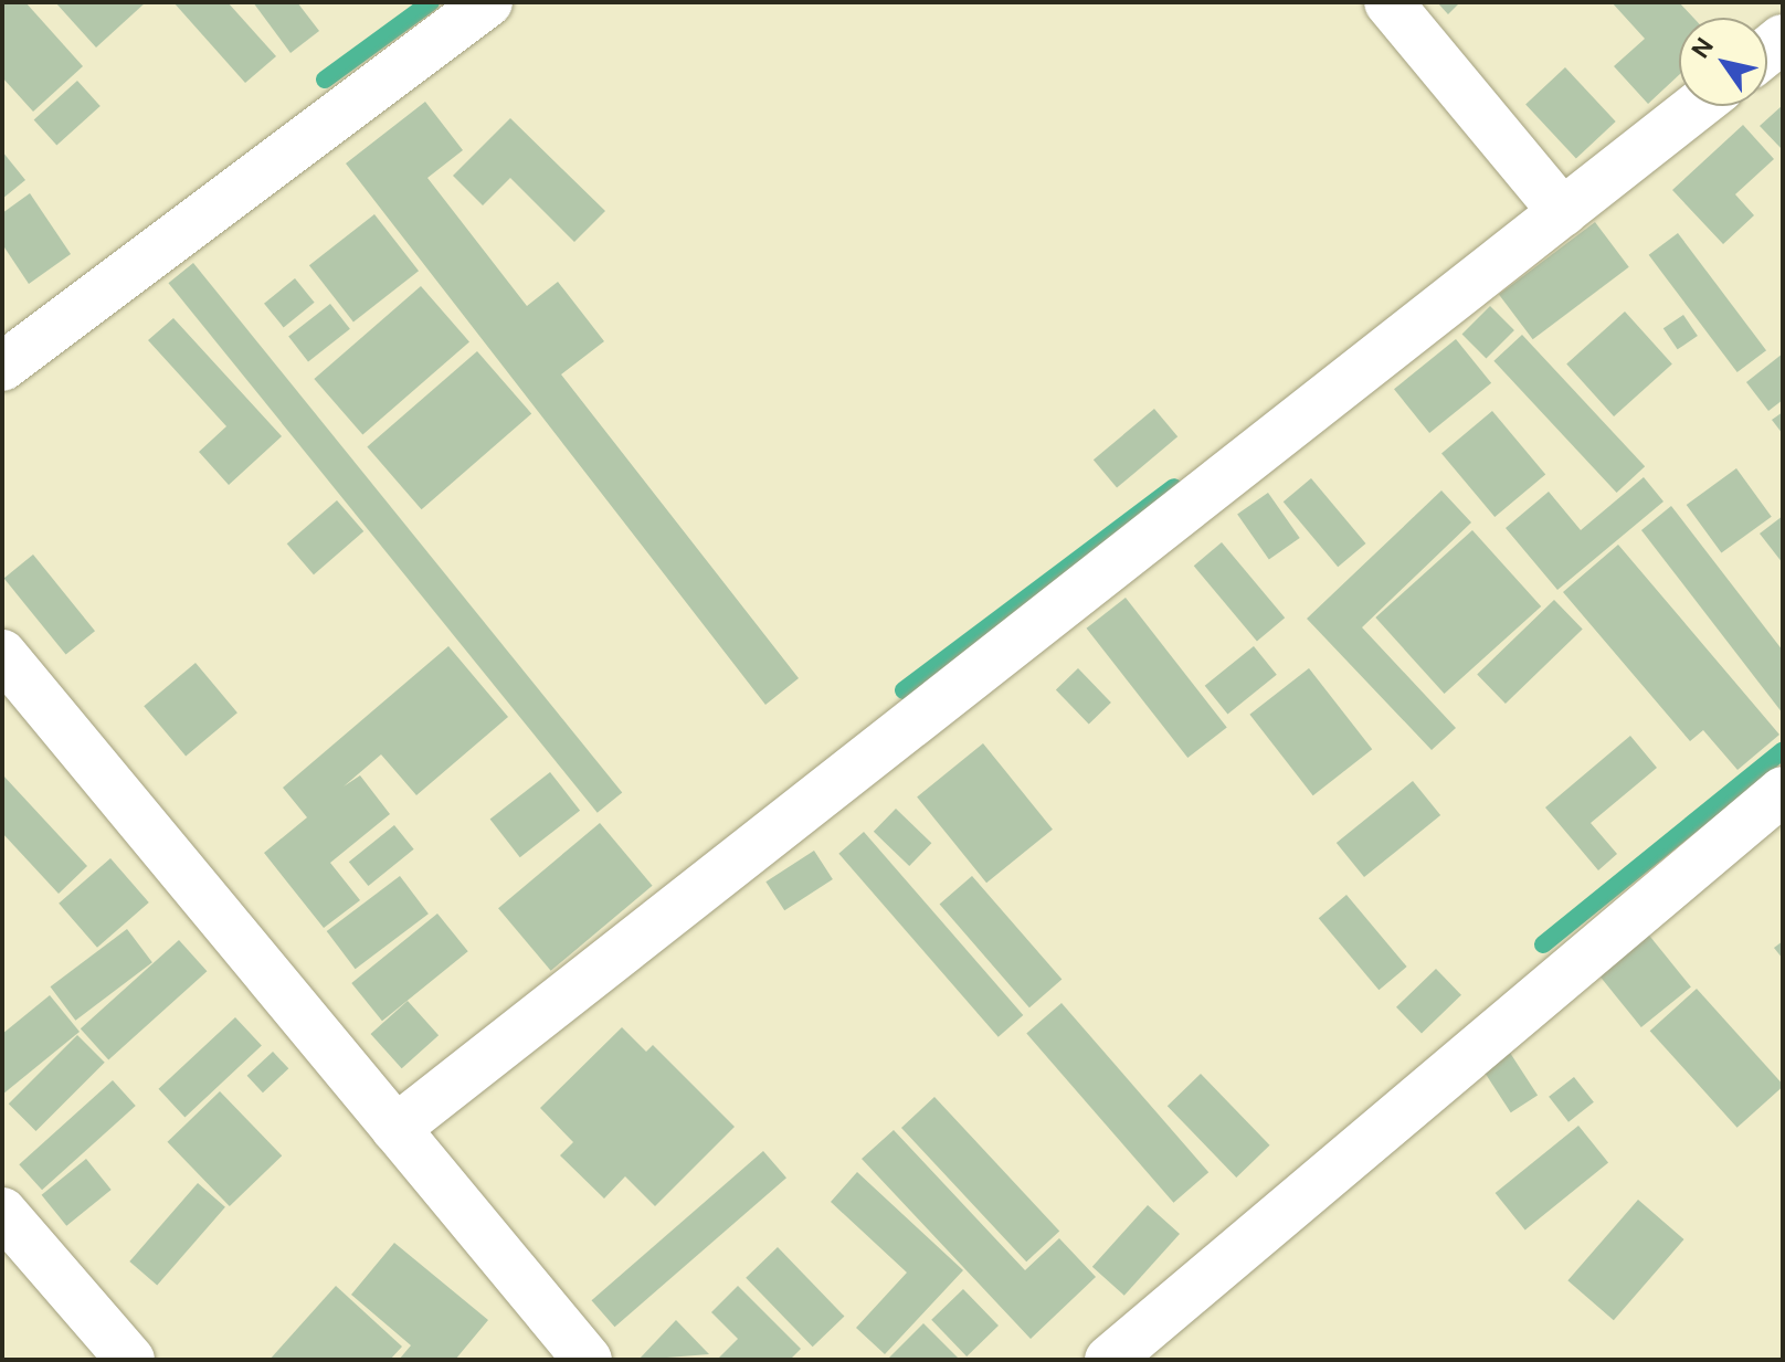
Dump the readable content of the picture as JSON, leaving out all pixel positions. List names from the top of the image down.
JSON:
{
  "north": "top left"
}
